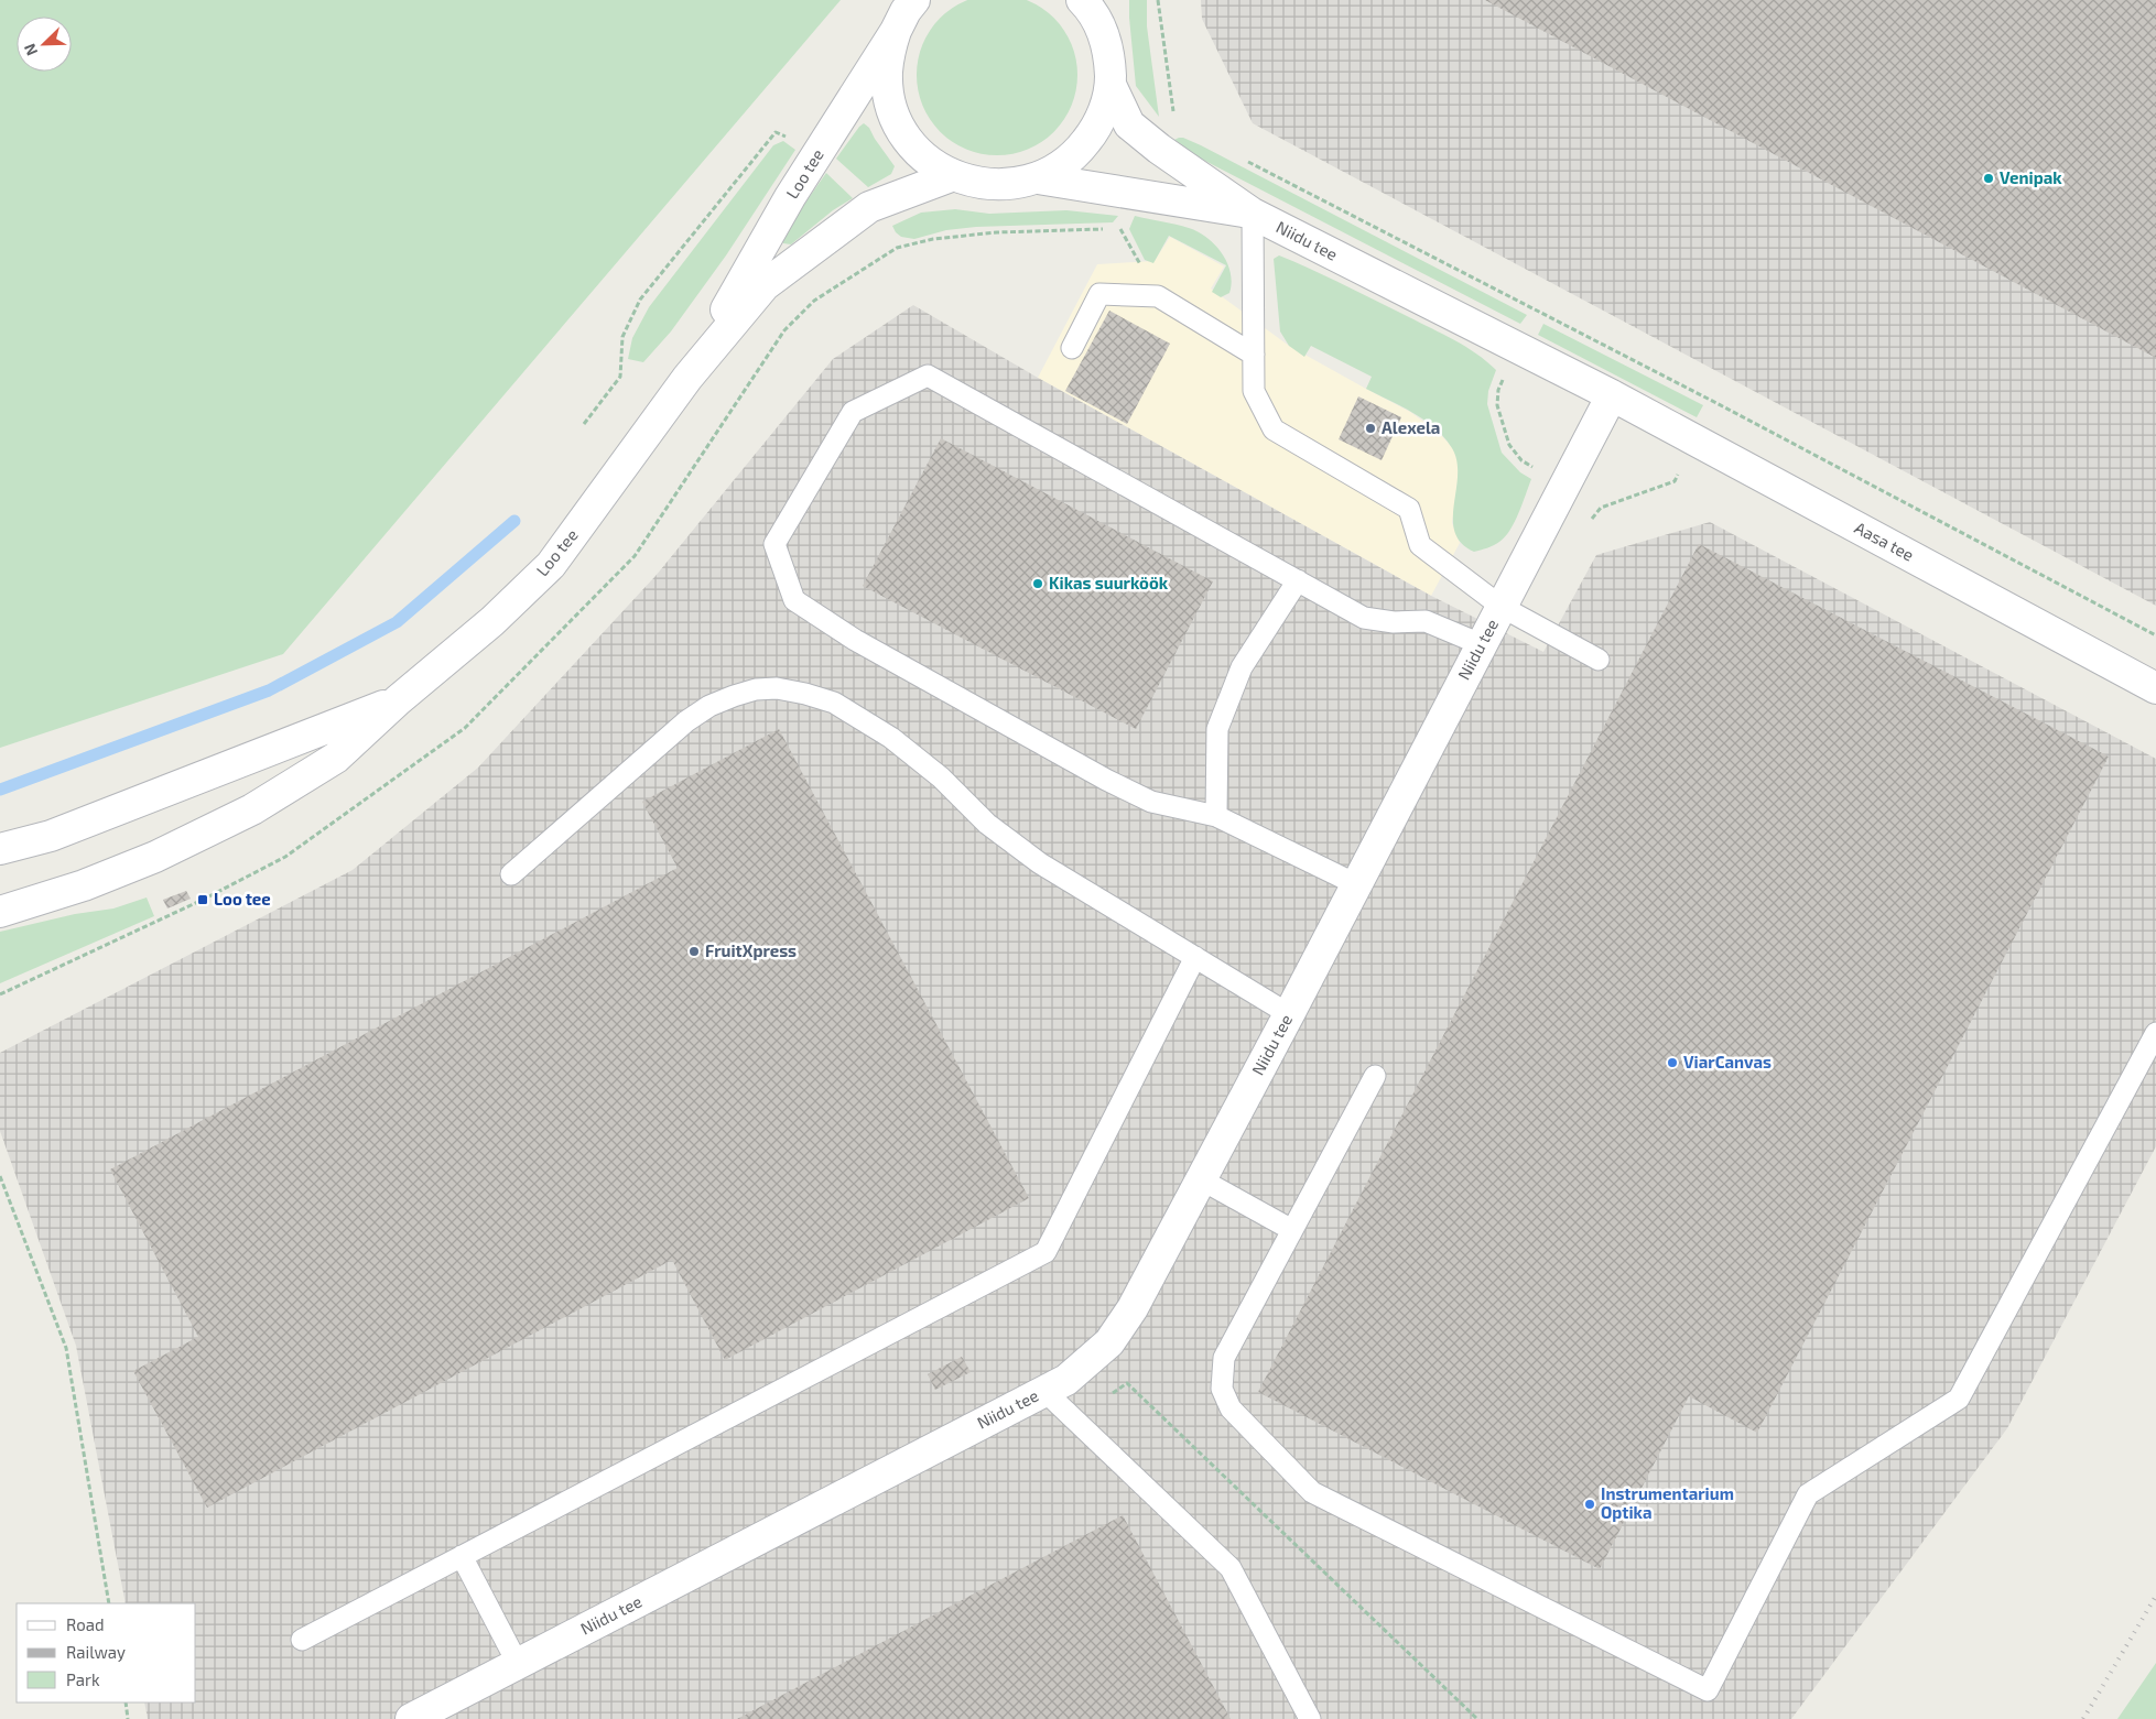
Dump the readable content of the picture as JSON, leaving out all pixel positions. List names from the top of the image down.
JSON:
{
  "streets": {
    "street": ["Loo tee", "Niidu tee", "Aasa tee"]
  },
  "crossings": [
    ["Loo tee", "Niidu tee"],
    ["Niidu tee", "Aasa tee"]
  ],
  "places": {
    "other": [
      "Venipak",
      "Alexela",
      "Kikas suurköök",
      "FruitXpress",
      "ViarCanvas",
      "Instrumentarium Optika"
    ],
    "transit": ["Loo tee"]
  },
  "legend": ["Road", "Railway", "Park"],
  "north": "bottom left"
}
